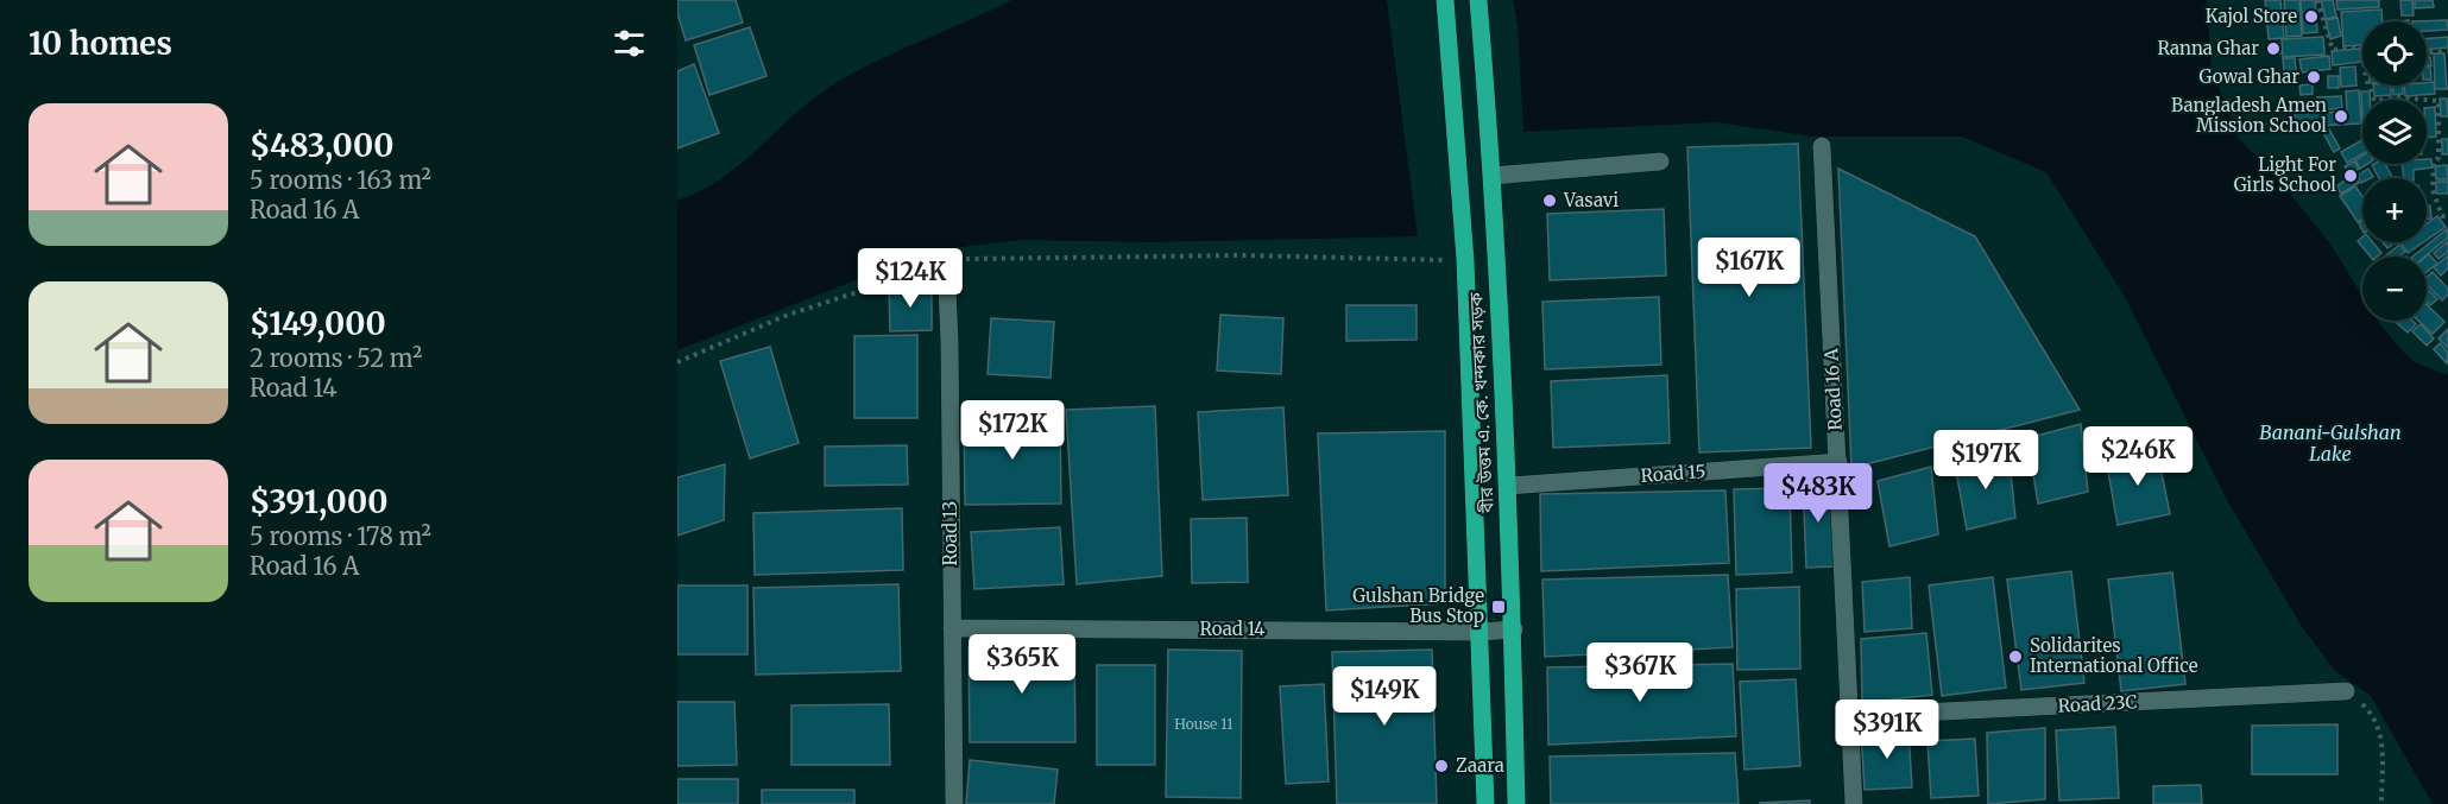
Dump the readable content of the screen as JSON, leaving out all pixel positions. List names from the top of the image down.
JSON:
{
  "streets": {
    "main road": ["বীর উত্তম এ. কে. খন্দকার সড়ক"],
    "street": [
      "Road 16 A",
      "Road 15",
      "Road 13",
      "Road 14",
      "Road 23C"
    ]
  },
  "crossings": [
    ["Road 16 A", "Road 15"],
    ["Road 16 A", "Road 23C"],
    ["বীর উত্তম এ. কে. খন্দকার সড়ক", "Road 15"],
    ["বীর উত্তম এ. কে. খন্দকার সড়ক", "Road 14"],
    ["Road 13", "Road 14"]
  ],
  "water": ["Banani-Gulshan Lake"],
  "places": {
    "other": [
      "Kajol Store",
      "Ranna Ghar",
      "Gowal Ghar",
      "Bangladesh Amen Mission School",
      "Light For Girls School",
      "Vasavi",
      "Solidarites International Office",
      "Zaara"
    ],
    "transit": ["Gulshan Bridge Bus Stop"]
  },
  "house_numbers": ["House 11"],
  "page": {
    "heading": "10 homes",
    "map_buttons": ["+", "−"],
    "list": [
      {
        "name": "$483,000",
        "note": "5 rooms · 163 m² · Road 16 A"
      },
      {
        "name": "$149,000",
        "note": "2 rooms · 52 m² · Road 14"
      },
      {
        "name": "$391,000",
        "note": "5 rooms · 178 m² · Road 16 A"
      }
    ],
    "price": [
      "$167K",
      "$124K",
      "$172K",
      "$246K",
      "$197K",
      "$483K",
      "$365K",
      "$367K",
      "$149K",
      "$391K"
    ]
  }
}
